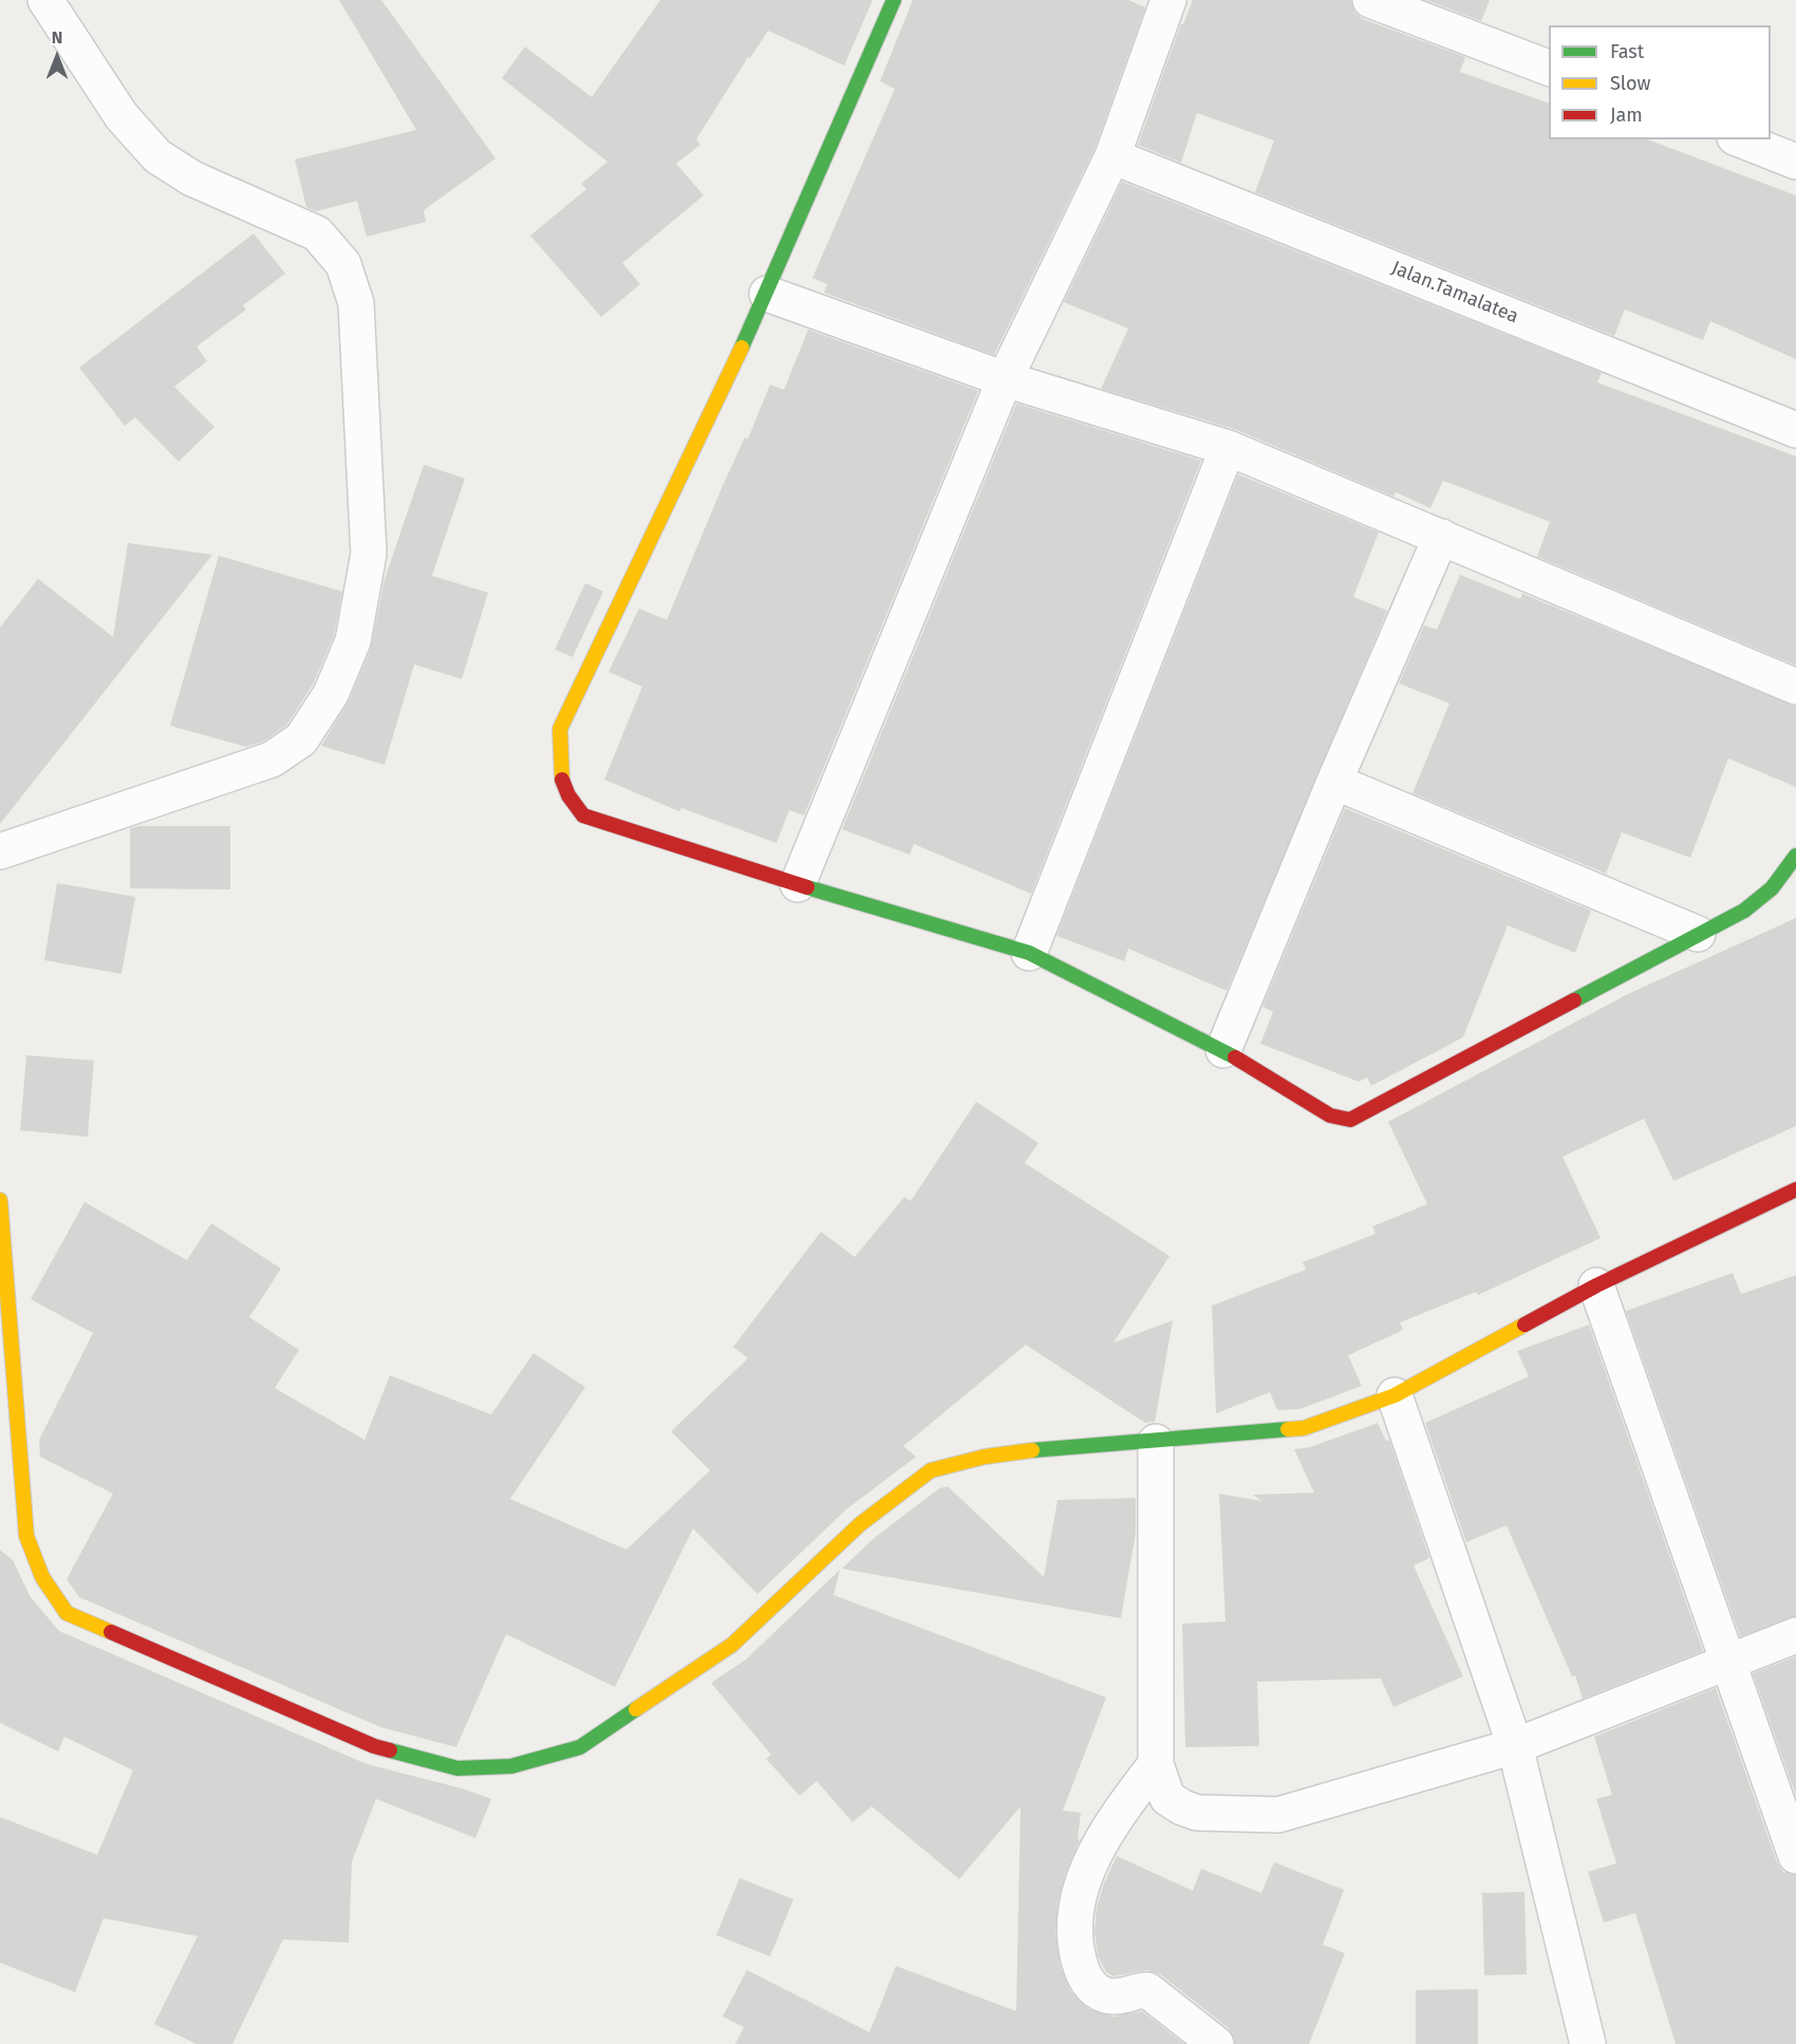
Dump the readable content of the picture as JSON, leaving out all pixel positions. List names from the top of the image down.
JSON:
{
  "streets": {
    "street": ["Jalan.Tamalatea"]
  },
  "legend": ["Fast", "Slow", "Jam"],
  "north": "top"
}
